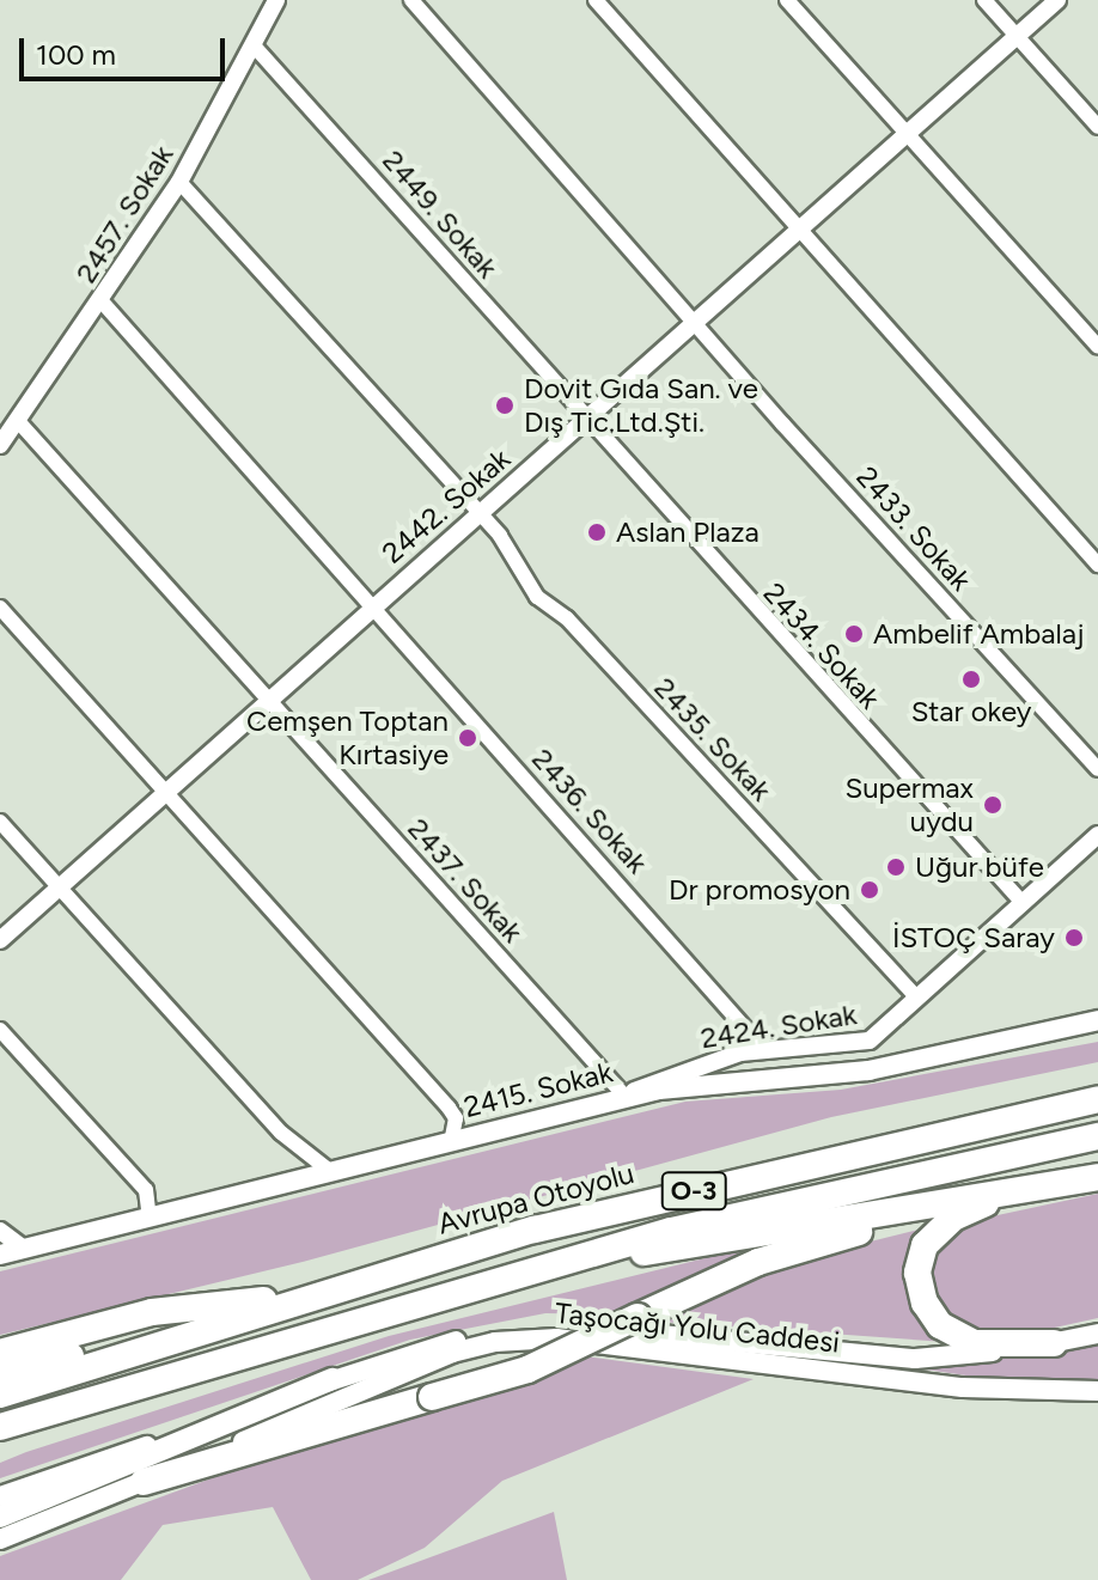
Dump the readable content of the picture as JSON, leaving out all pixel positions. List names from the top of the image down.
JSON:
{
  "streets": {
    "highway": ["O-3", "Avrupa Otoyolu"],
    "main road": ["2415. Sokak", "Taşocağı Yolu Caddesi"],
    "street": [
      "2457. Sokak",
      "2449. Sokak",
      "2442. Sokak",
      "2433. Sokak",
      "2434. Sokak",
      "2435. Sokak",
      "2436. Sokak",
      "2437. Sokak",
      "2424. Sokak"
    ]
  },
  "crossings": [
    ["2457. Sokak", "2449. Sokak"],
    ["2457. Sokak", "2435. Sokak"],
    ["2457. Sokak", "2436. Sokak"],
    ["2457. Sokak", "2437. Sokak"],
    ["2449. Sokak", "2442. Sokak"],
    ["2449. Sokak", "2434. Sokak"],
    ["2442. Sokak", "2433. Sokak"],
    ["2442. Sokak", "2434. Sokak"],
    ["2442. Sokak", "2435. Sokak"],
    ["2442. Sokak", "2436. Sokak"],
    ["2442. Sokak", "2437. Sokak"],
    ["2434. Sokak", "2424. Sokak"],
    ["2435. Sokak", "2424. Sokak"],
    ["2436. Sokak", "2424. Sokak"],
    ["2437. Sokak", "2424. Sokak"],
    ["2437. Sokak", "2415. Sokak"],
    ["2424. Sokak", "2415. Sokak"]
  ],
  "places": [
    "Dovit Gıda San. ve Dış Tic.Ltd.Şti.",
    "Aslan Plaza",
    "Ambelif Ambalaj",
    "Star okey",
    "Cemşen Toptan Kırtasiye",
    "Supermax uydu",
    "Uğur büfe",
    "Dr promosyon",
    "İSTOÇ Saray"
  ],
  "scale_bar": "100 m"
}
